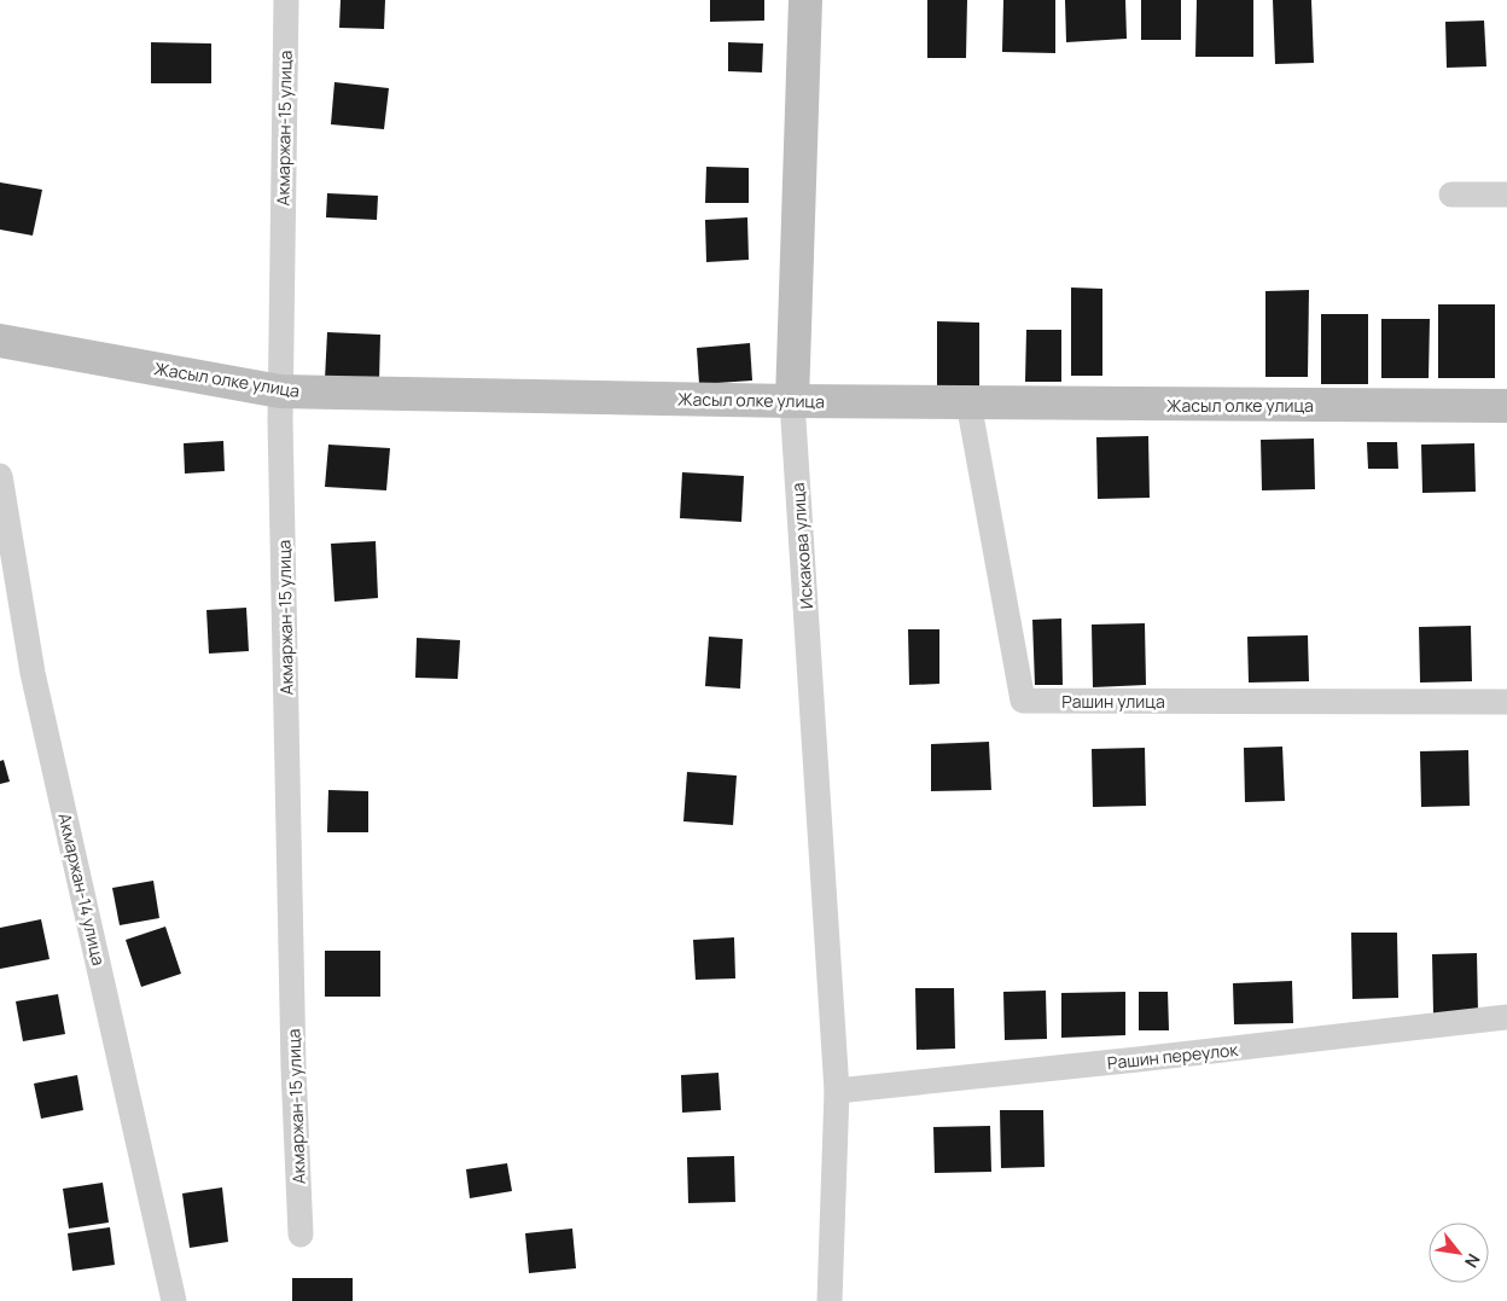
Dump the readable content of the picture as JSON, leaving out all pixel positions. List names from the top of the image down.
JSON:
{
  "streets": {
    "street": [
      "Акмаржан-15 улица",
      "Жасыл олке улица",
      "Искакова улица",
      "Рашин улица",
      "Акмаржан-14 улица",
      "Рашин переулок"
    ]
  },
  "crossings": [
    ["Акмаржан-15 улица", "Жасыл олке улица"],
    ["Жасыл олке улица", "Искакова улица"],
    ["Жасыл олке улица", "Рашин улица"],
    ["Искакова улица", "Рашин переулок"]
  ],
  "north": "bottom right"
}
